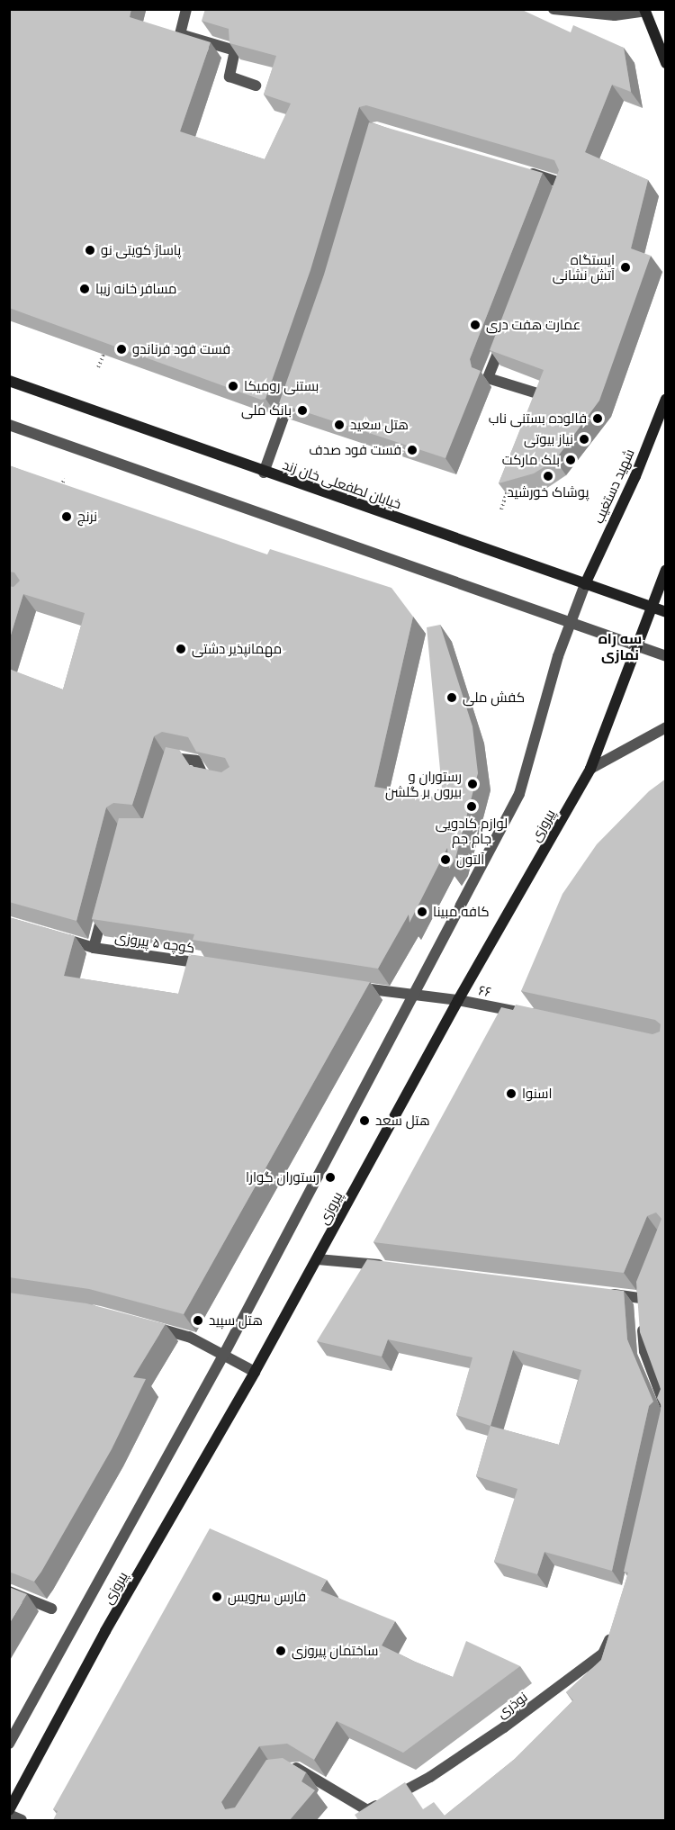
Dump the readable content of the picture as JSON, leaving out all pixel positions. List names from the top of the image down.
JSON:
{
  "streets": {
    "street": [
      "خیابان لطفعلی خان زند",
      "شهید دستغیب",
      "پیروزی",
      "کوچه ۵ پیروزی",
      "۶۶",
      "نوذری"
    ]
  },
  "crossings": [
    ["خیابان لطفعلی خان زند", "شهید دستغیب"],
    ["خیابان لطفعلی خان زند", "پیروزی"],
    ["پیروزی", "۶۶"]
  ],
  "districts": ["سه راه نمازی"],
  "places": [
    "پاساژ کویتی نو",
    "ایستگاه آتش نشانی",
    "مسافر خانه زیبا",
    "عمارت هفت دری",
    "فست فود فرناندو",
    "بستنی رومیکا",
    "بانک ملی",
    "فالوده بستنی ناب",
    "هتل سعيد",
    "نیاز بیوتی",
    "فست فود صدف",
    "بلک مارکت",
    "پوشاک خورشید",
    "نرنج",
    "مهمانپذیر دشتی",
    "کفش ملی",
    "رستوران و بیرون بر گلشن",
    "لوازم کادویی جام جم",
    "آلتون",
    "کافه مبینا",
    "اسنوا",
    "هتل سعد",
    "رستوران گوارا",
    "هتل سپید",
    "فارس سرویس",
    "ساختمان پیروزی"
  ]
}
